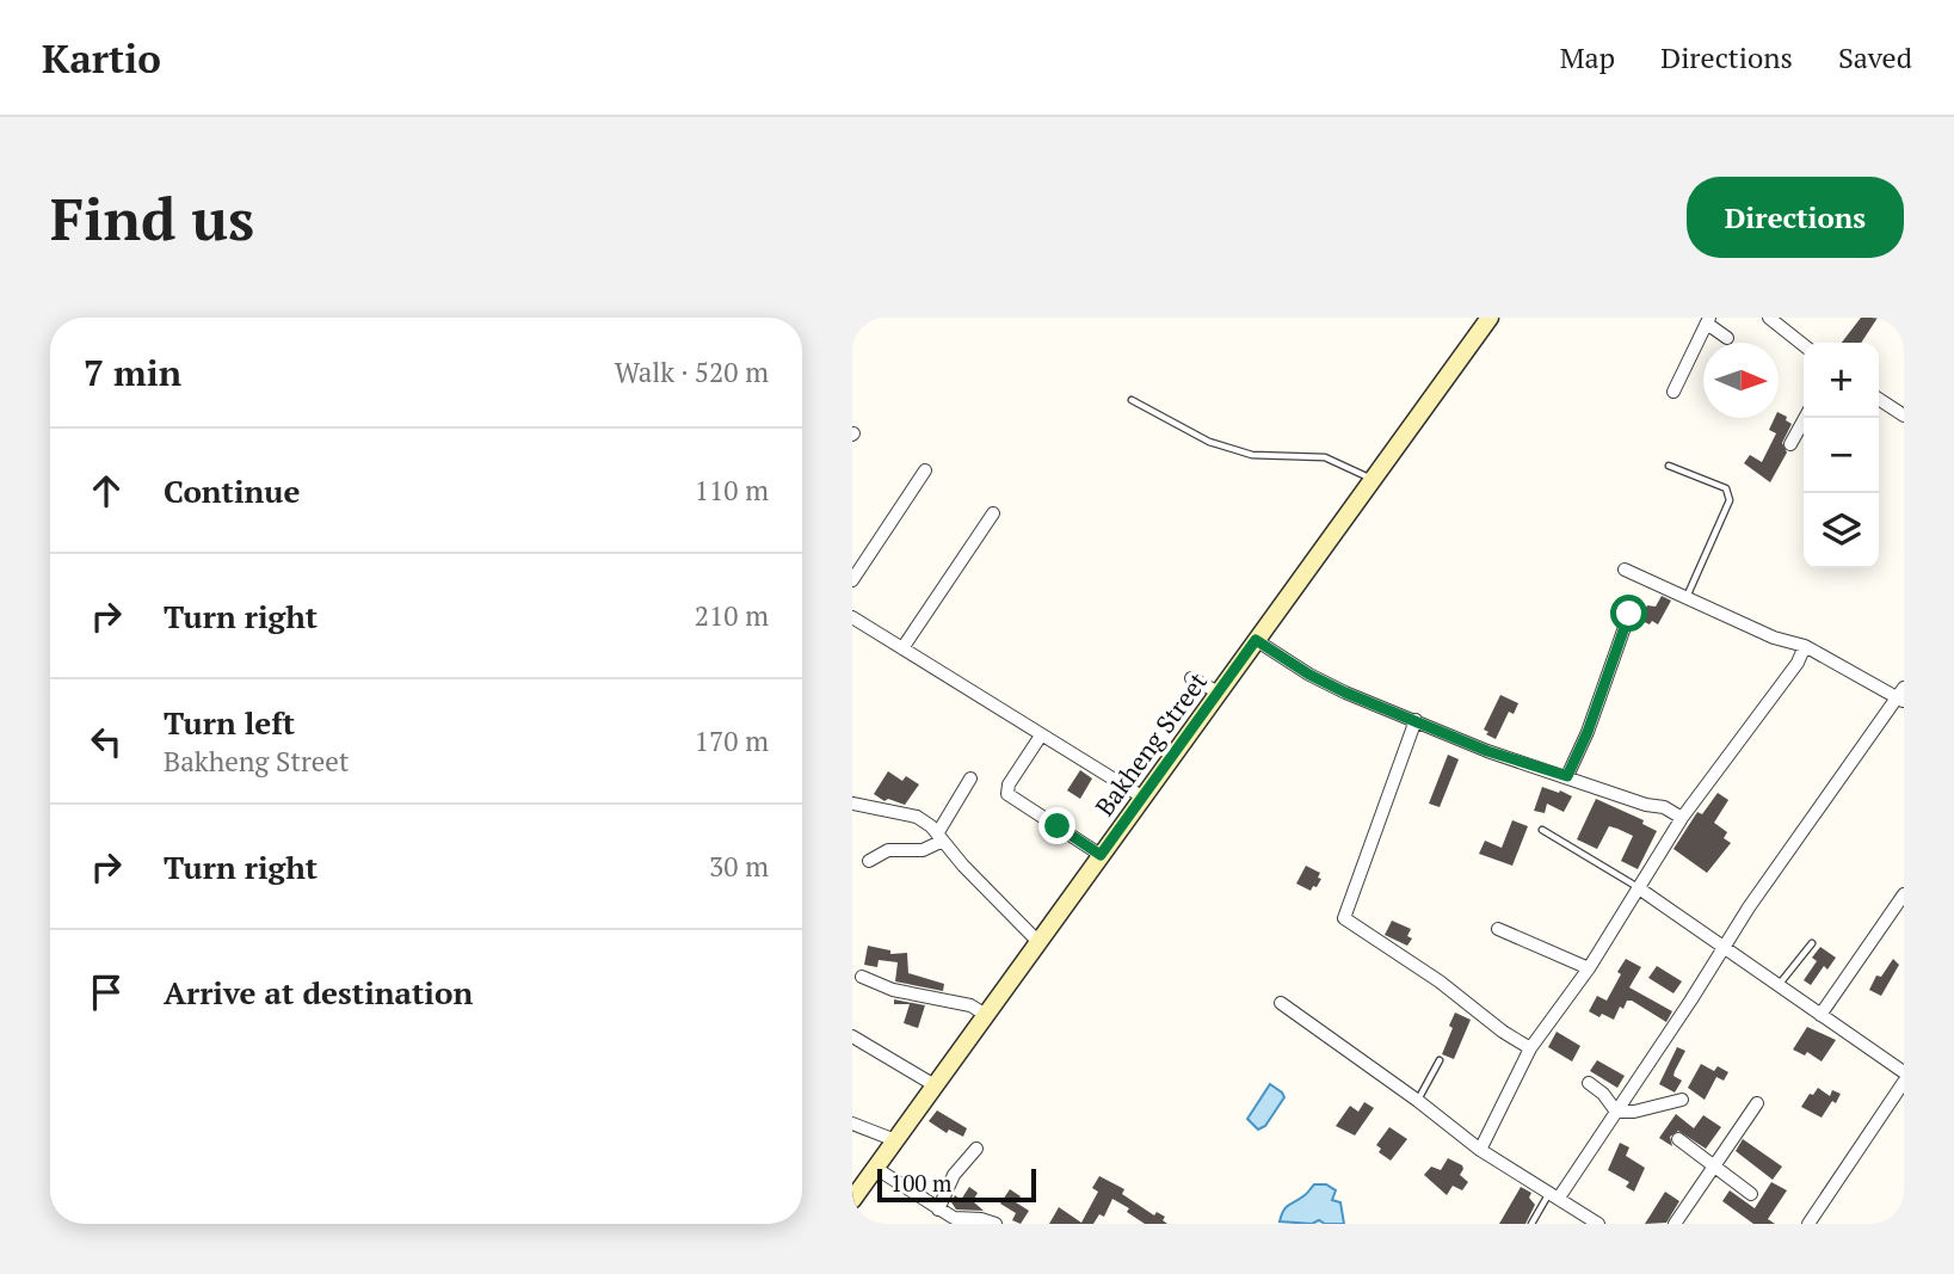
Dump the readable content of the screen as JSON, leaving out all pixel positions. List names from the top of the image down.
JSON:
{
  "streets": {
    "street": ["Bakheng Street"]
  },
  "scale_bar": "100 m",
  "north": "right",
  "page": {
    "header": "Kartio",
    "nav": ["Map", "Directions", "Saved"],
    "buttons": "Directions",
    "title": "Find us",
    "heading": ["7 min", "Walk · 520 m"],
    "map_buttons": ["+", "−"],
    "list": [
      ["Continue", "110 m"],
      ["Turn right", "210 m"],
      ["Turn left", "Bakheng Street", "170 m"],
      ["Turn right", "30 m"],
      "Arrive at destination"
    ],
    "scale": "100 m"
  }
}
